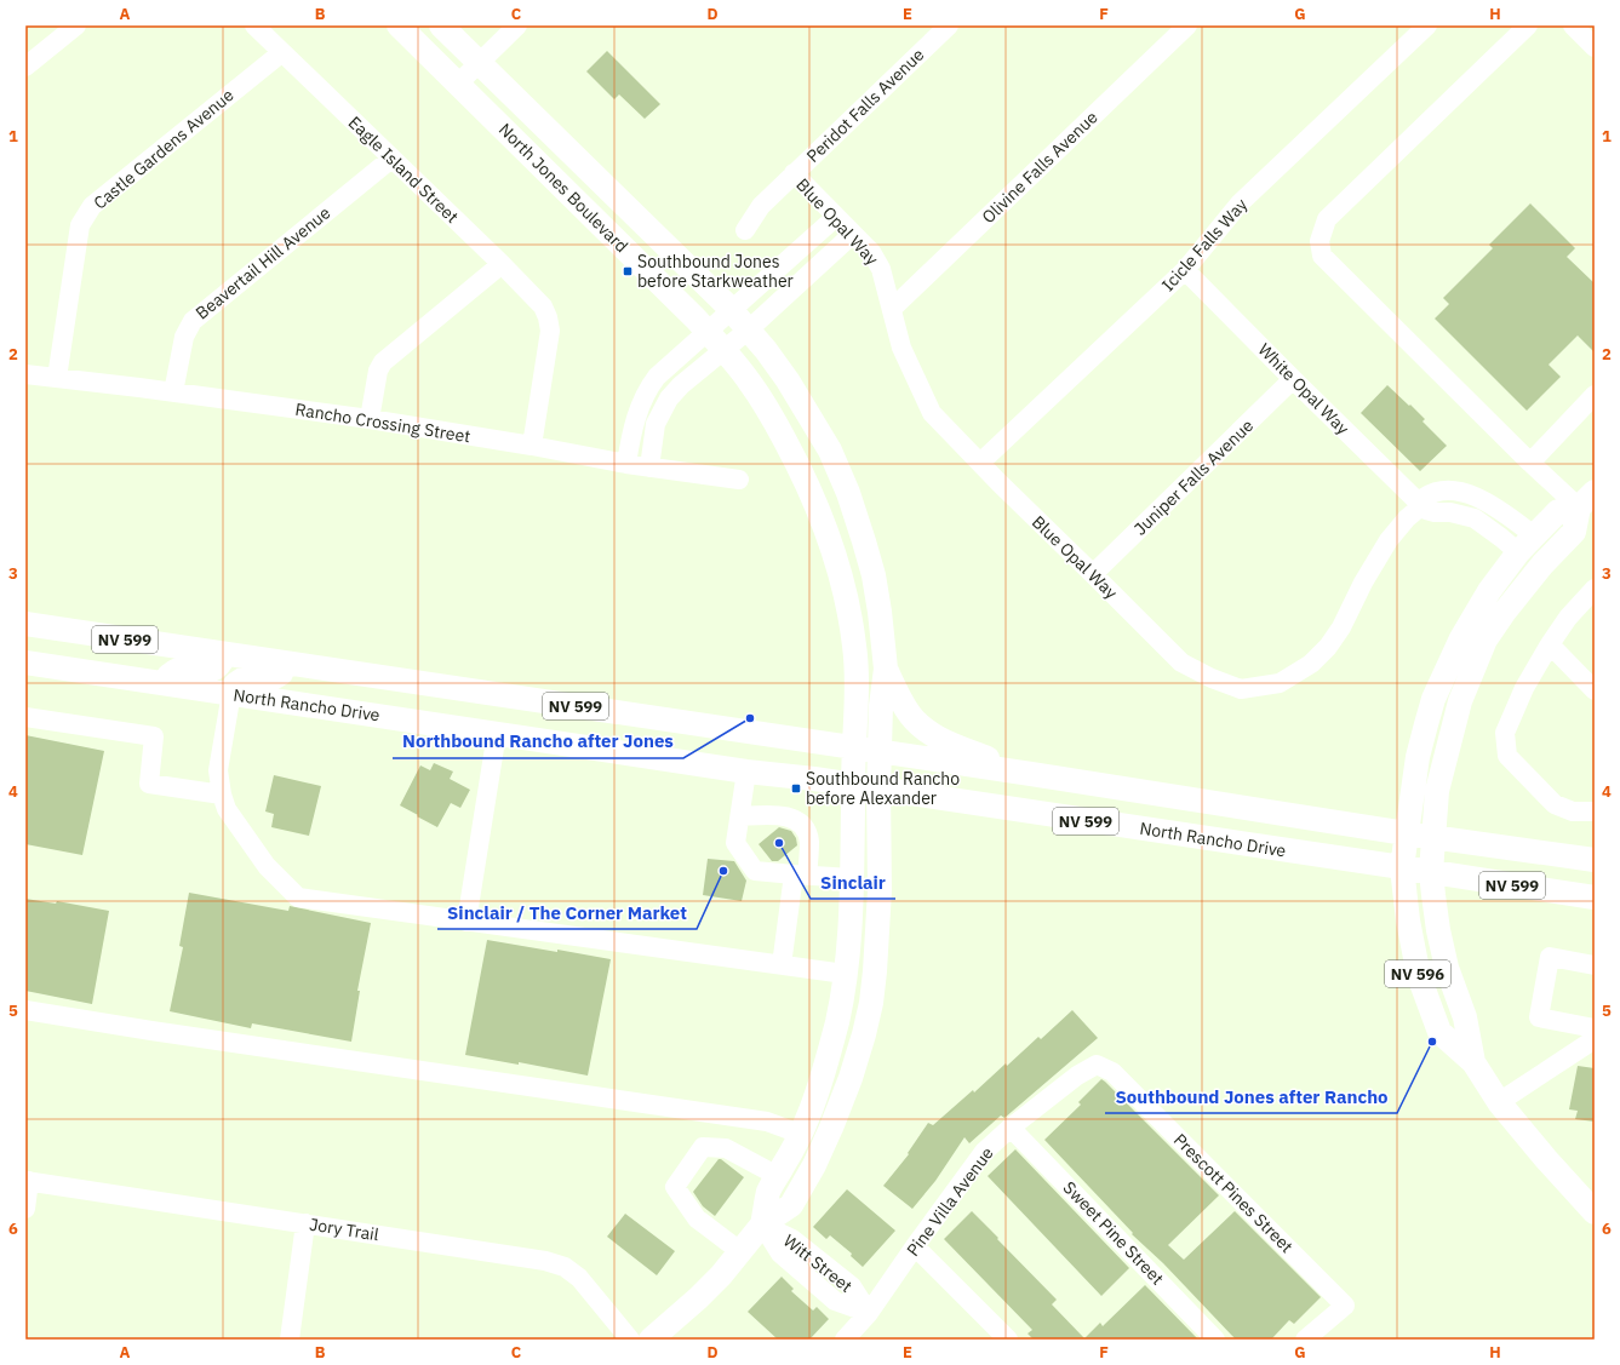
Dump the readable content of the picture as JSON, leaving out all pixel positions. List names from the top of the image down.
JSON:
{
  "streets": {
    "main road": [
      "North Jones Boulevard",
      "NV 599",
      "North Rancho Drive",
      "NV 596"
    ],
    "street": [
      "Peridot Falls Avenue",
      "Castle Gardens Avenue",
      "Olivine Falls Avenue",
      "Eagle Island Street",
      "Blue Opal Way",
      "Icicle Falls Way",
      "Beavertail Hill Avenue",
      "White Opal Way",
      "Rancho Crossing Street",
      "Juniper Falls Avenue",
      "Prescott Pines Street",
      "Pine Villa Avenue",
      "Jory Trail",
      "Sweet Pine Street",
      "Witt Street"
    ]
  },
  "crossings": [
    ["Peridot Falls Avenue", "Blue Opal Way"],
    ["Castle Gardens Avenue", "Eagle Island Street"],
    ["Castle Gardens Avenue", "Rancho Crossing Street"],
    ["Olivine Falls Avenue", "Blue Opal Way"],
    ["Eagle Island Street", "Beavertail Hill Avenue"],
    ["Eagle Island Street", "Rancho Crossing Street"],
    ["North Jones Boulevard", "NV 599"],
    ["North Jones Boulevard", "North Rancho Drive"],
    ["North Jones Boulevard", "Witt Street"],
    ["Blue Opal Way", "Icicle Falls Way"],
    ["Blue Opal Way", "White Opal Way"],
    ["Blue Opal Way", "Juniper Falls Avenue"],
    ["Icicle Falls Way", "White Opal Way"],
    ["Beavertail Hill Avenue", "Rancho Crossing Street"],
    ["White Opal Way", "Juniper Falls Avenue"],
    ["NV 599", "NV 596"],
    ["North Rancho Drive", "NV 596"],
    ["Prescott Pines Street", "Pine Villa Avenue"],
    ["Pine Villa Avenue", "Sweet Pine Street"],
    ["Pine Villa Avenue", "Witt Street"]
  ],
  "places": {
    "transit": ["Southbound Jones before Starkweather", "Southbound Rancho before Alexander"],
    "other": [
      "Northbound Rancho after Jones",
      "Sinclair",
      "Sinclair / The Corner Market",
      "Southbound Jones after Rancho"
    ]
  },
  "grid": {
    "columns": [
      "A",
      "B",
      "C",
      "D",
      "E",
      "F",
      "G",
      "H"
    ],
    "rows": [
      "1",
      "2",
      "3",
      "4",
      "5",
      "6"
    ]
  }
}
